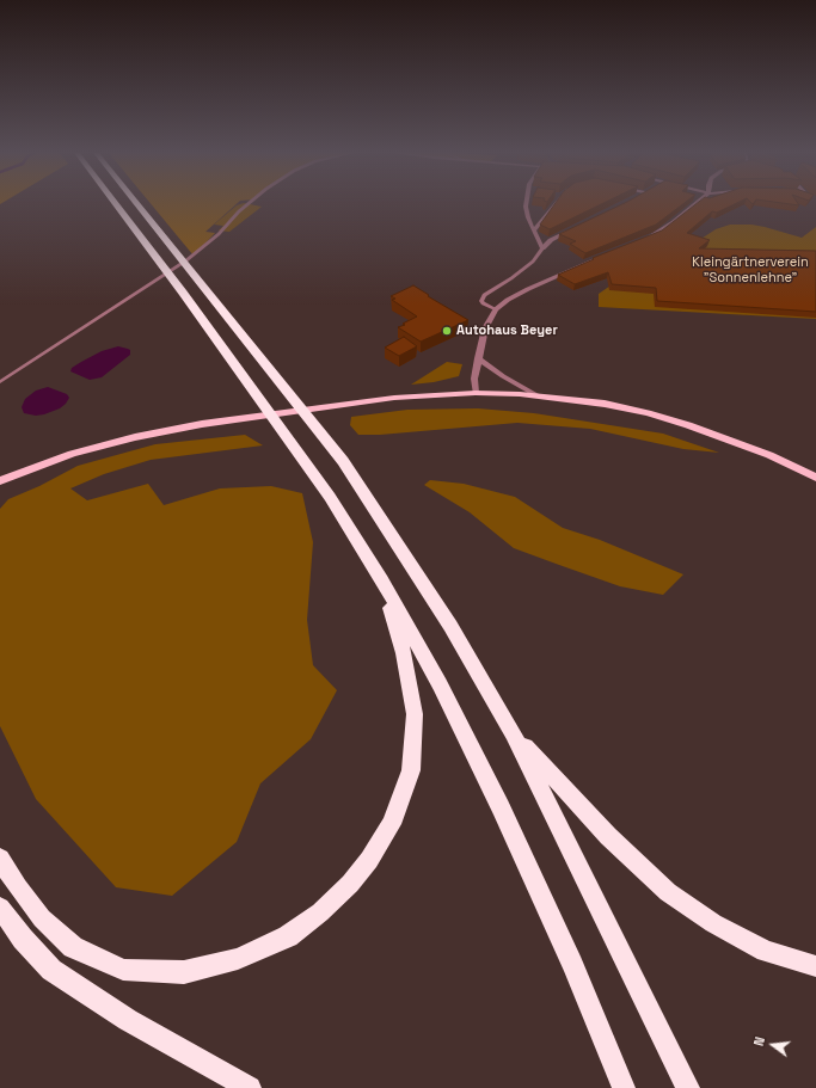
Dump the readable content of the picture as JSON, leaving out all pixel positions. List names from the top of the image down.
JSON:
{
  "parks": ["Kleingärtnerverein \"Sonnenlehne\""],
  "places": ["Autohaus Beyer"],
  "north": "left"
}
